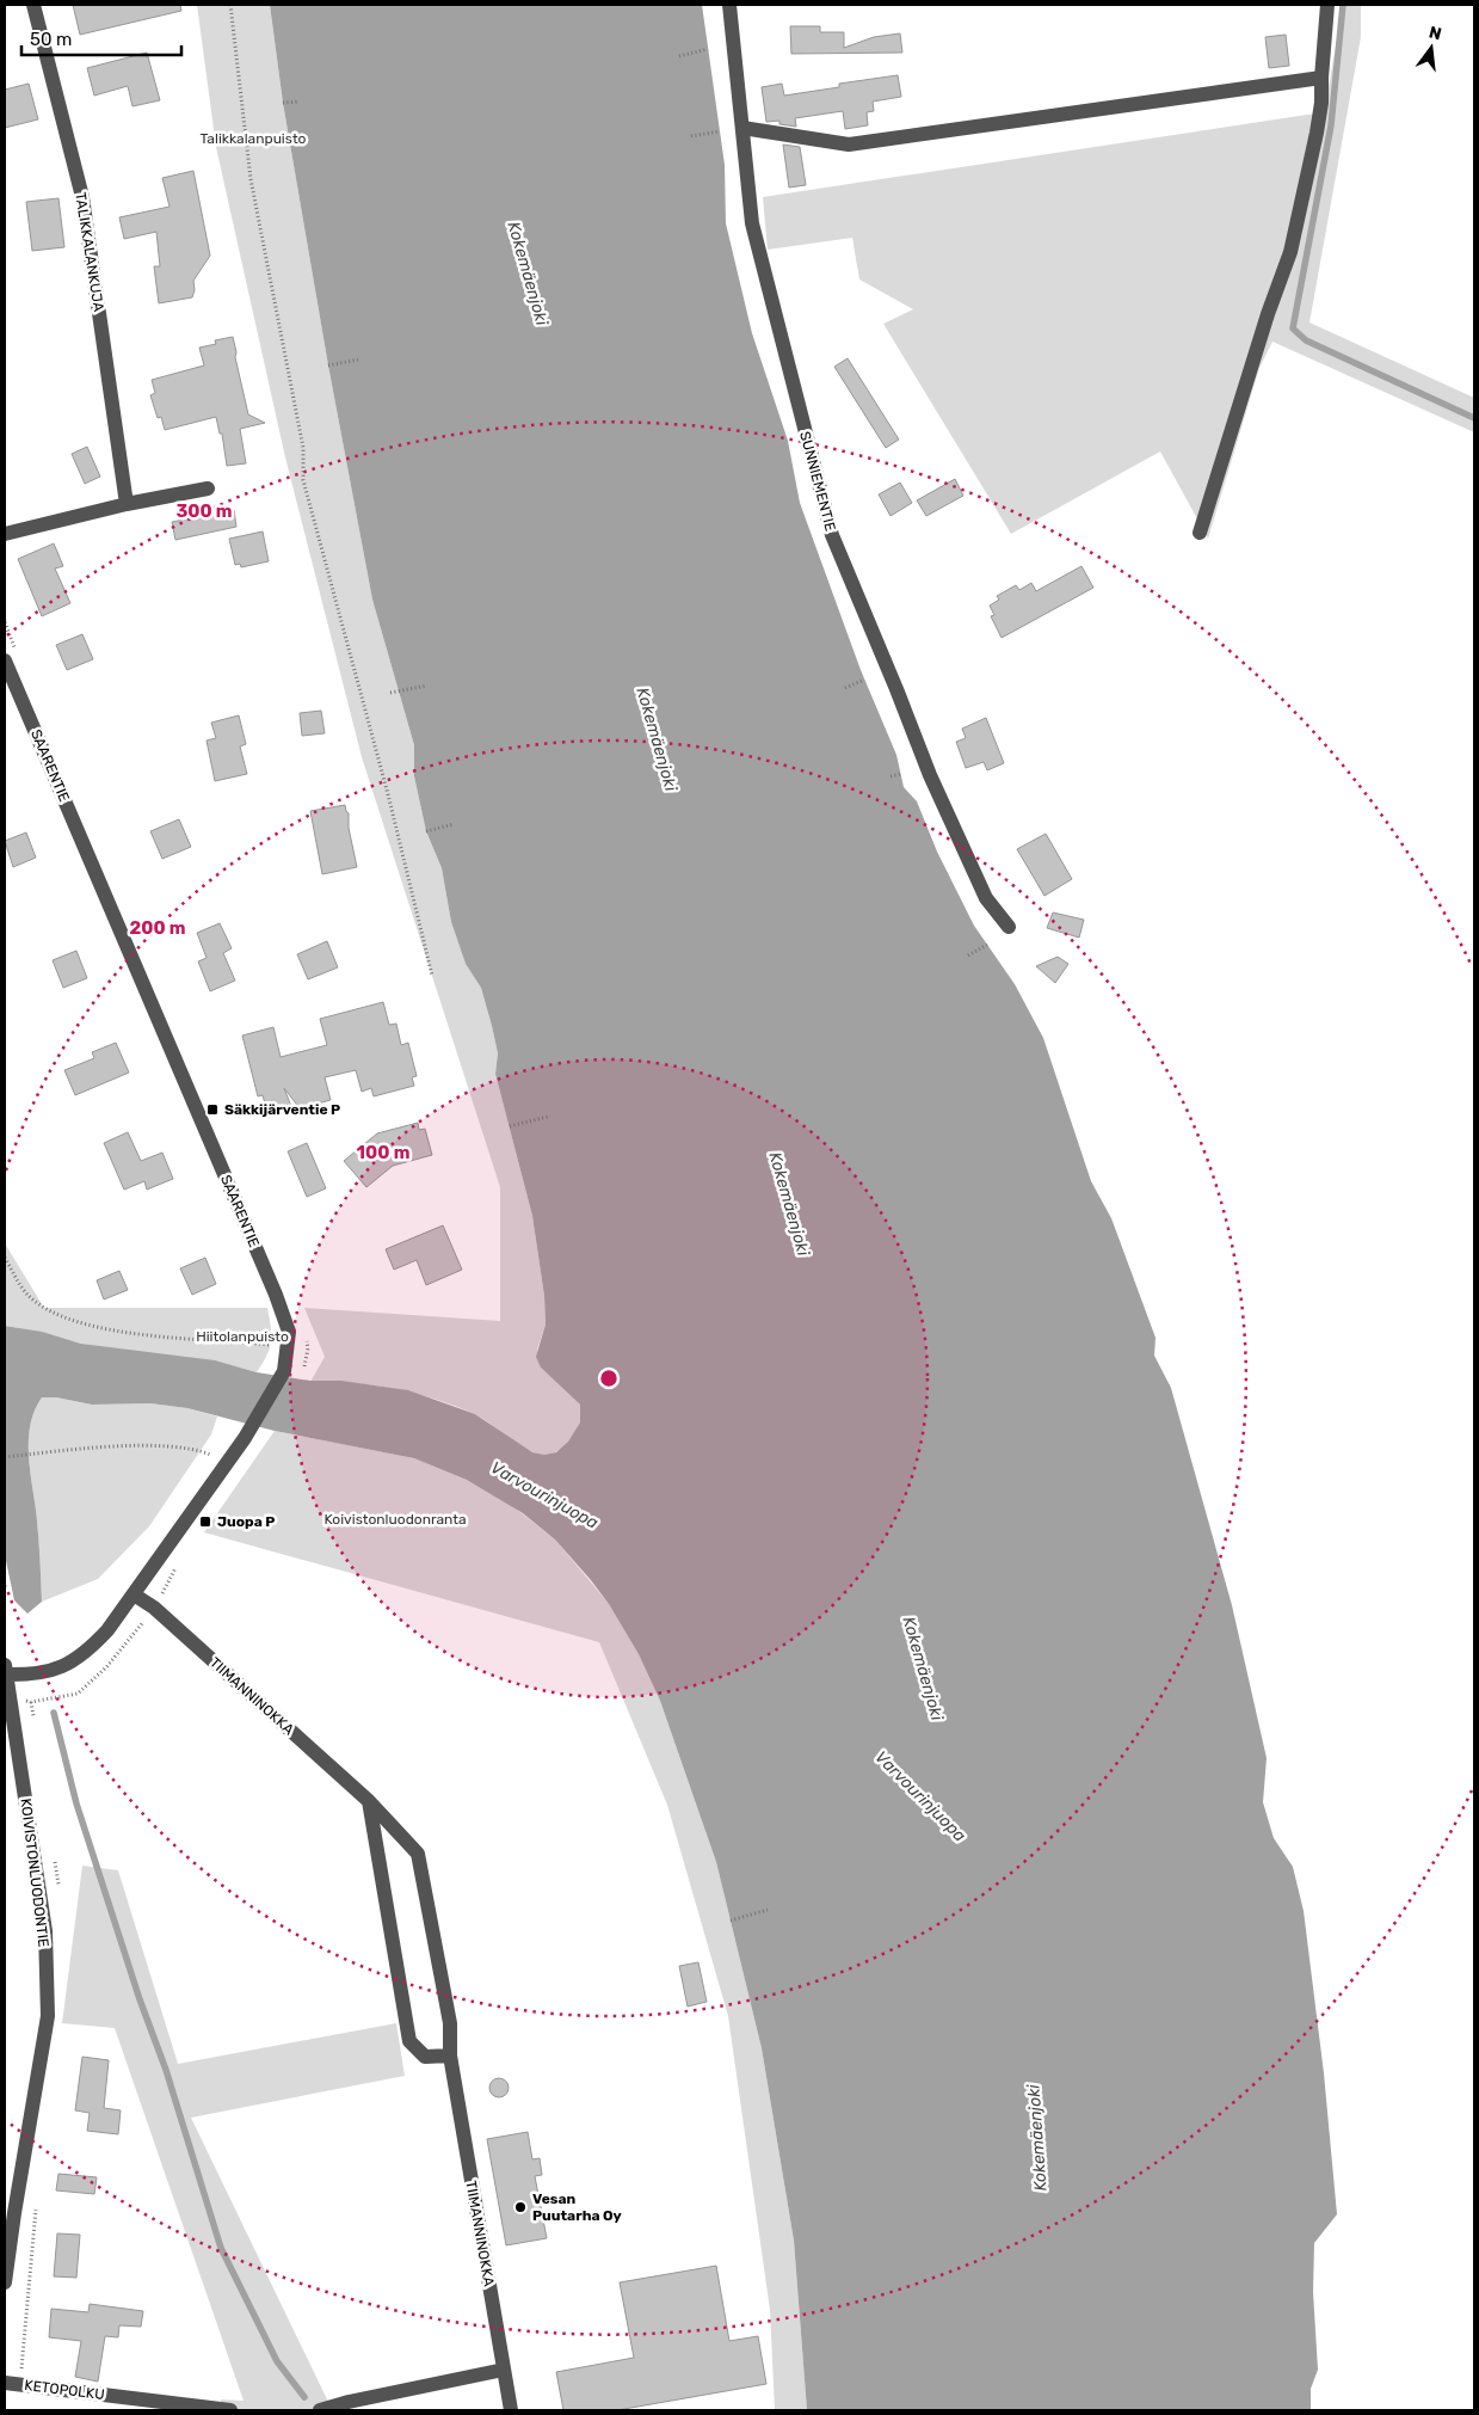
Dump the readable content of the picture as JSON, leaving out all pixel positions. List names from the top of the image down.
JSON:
{
  "streets": {
    "street": [
      "TALIKKALANKUJA",
      "SUNNIEMENTIE",
      "SAARENTIE",
      "TIIMANNINOKKA",
      "KOIVISTONLUODONTIE",
      "KETOPOLKU"
    ]
  },
  "crossings": [
    ["SAARENTIE", "TIIMANNINOKKA"],
    ["SAARENTIE", "KOIVISTONLUODONTIE"]
  ],
  "water": ["Kokemäenjoki", "Varvourinjuopa"],
  "parks": ["Talikkalanpuisto", "Hiitolanpuisto", "Koivistonluodonranta"],
  "places": {
    "transit": ["Säkkijärventie P", "Juopa P"],
    "other": ["Vesan Puutarha Oy"]
  },
  "scale_bar": "50 m",
  "north": "top",
  "rings": ["300 m", "200 m", "100 m"]
}
